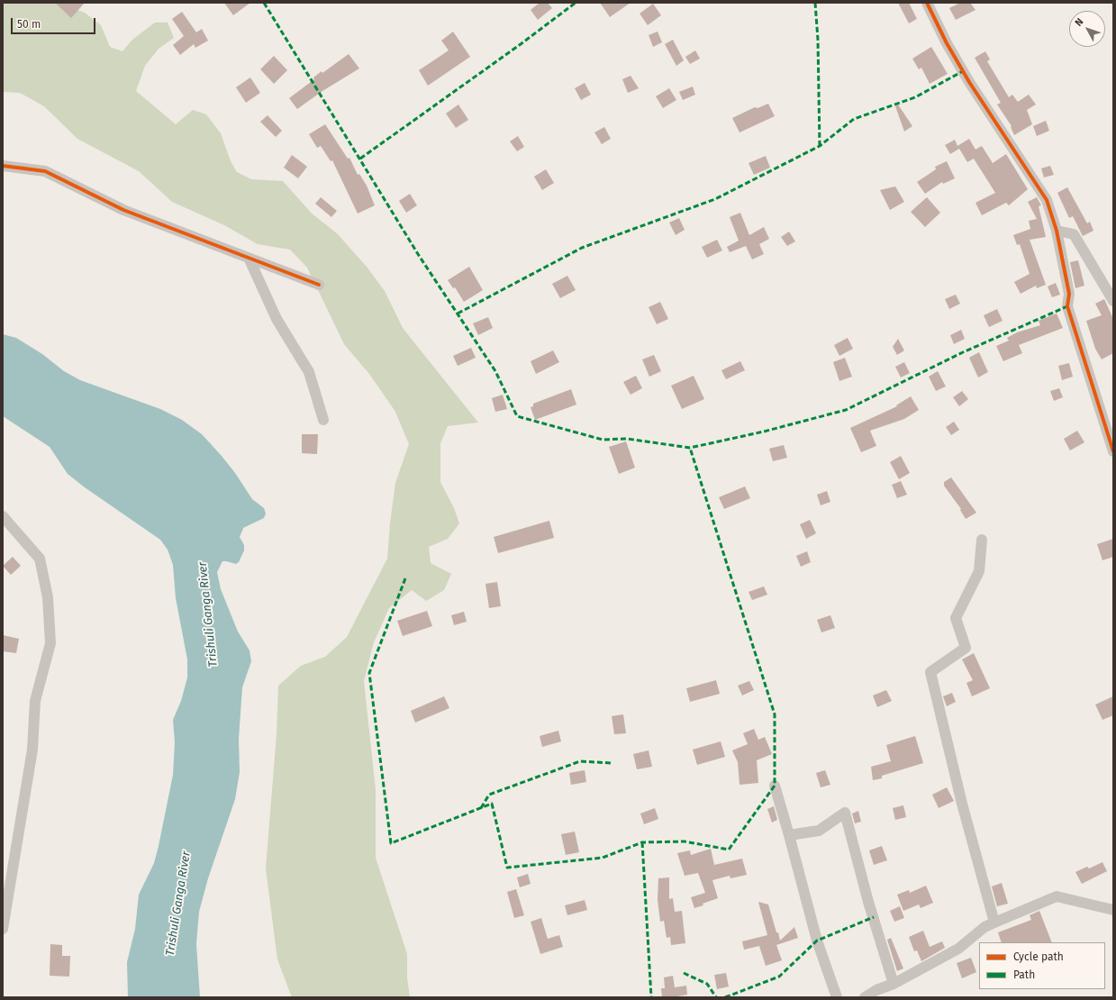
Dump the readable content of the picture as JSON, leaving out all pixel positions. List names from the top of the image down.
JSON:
{
  "water": ["Trishuli Ganga River"],
  "legend": ["Cycle path", "Path"],
  "scale_bar": "50 m",
  "north": "top left"
}
